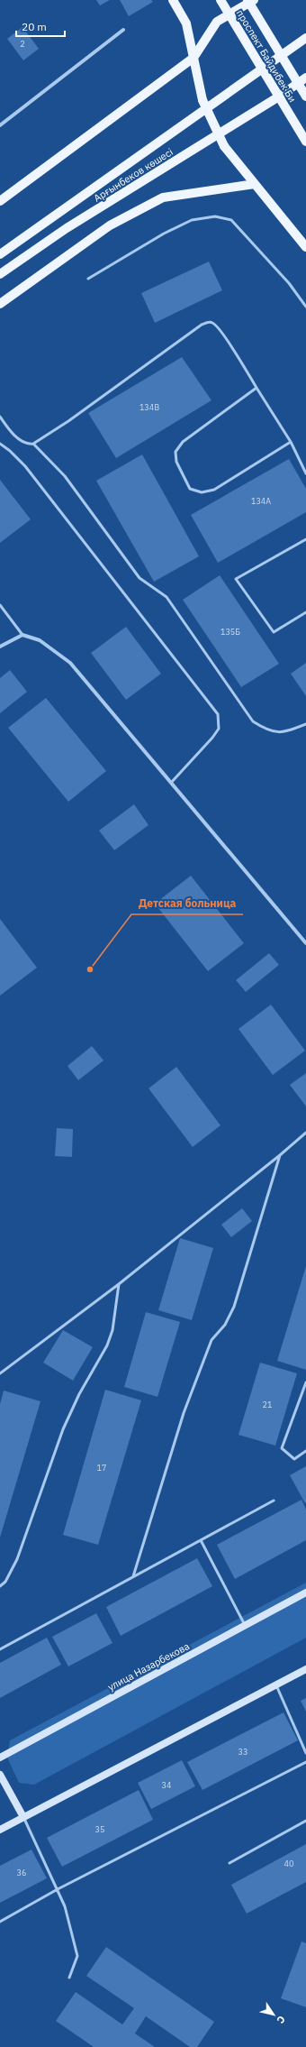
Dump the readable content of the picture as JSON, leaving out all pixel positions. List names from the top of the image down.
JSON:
{
  "streets": {
    "main road": ["проспект Байдибек Би", "Арғынбеков көшесі"],
    "street": ["улица Назарбекова"]
  },
  "places": ["Детская больница"],
  "house_numbers": [
    "2",
    "134В",
    "134А",
    "135Б",
    "21",
    "17",
    "33",
    "34",
    "35",
    "40",
    "36"
  ],
  "scale_bar": "20 m",
  "north": "bottom right"
}
